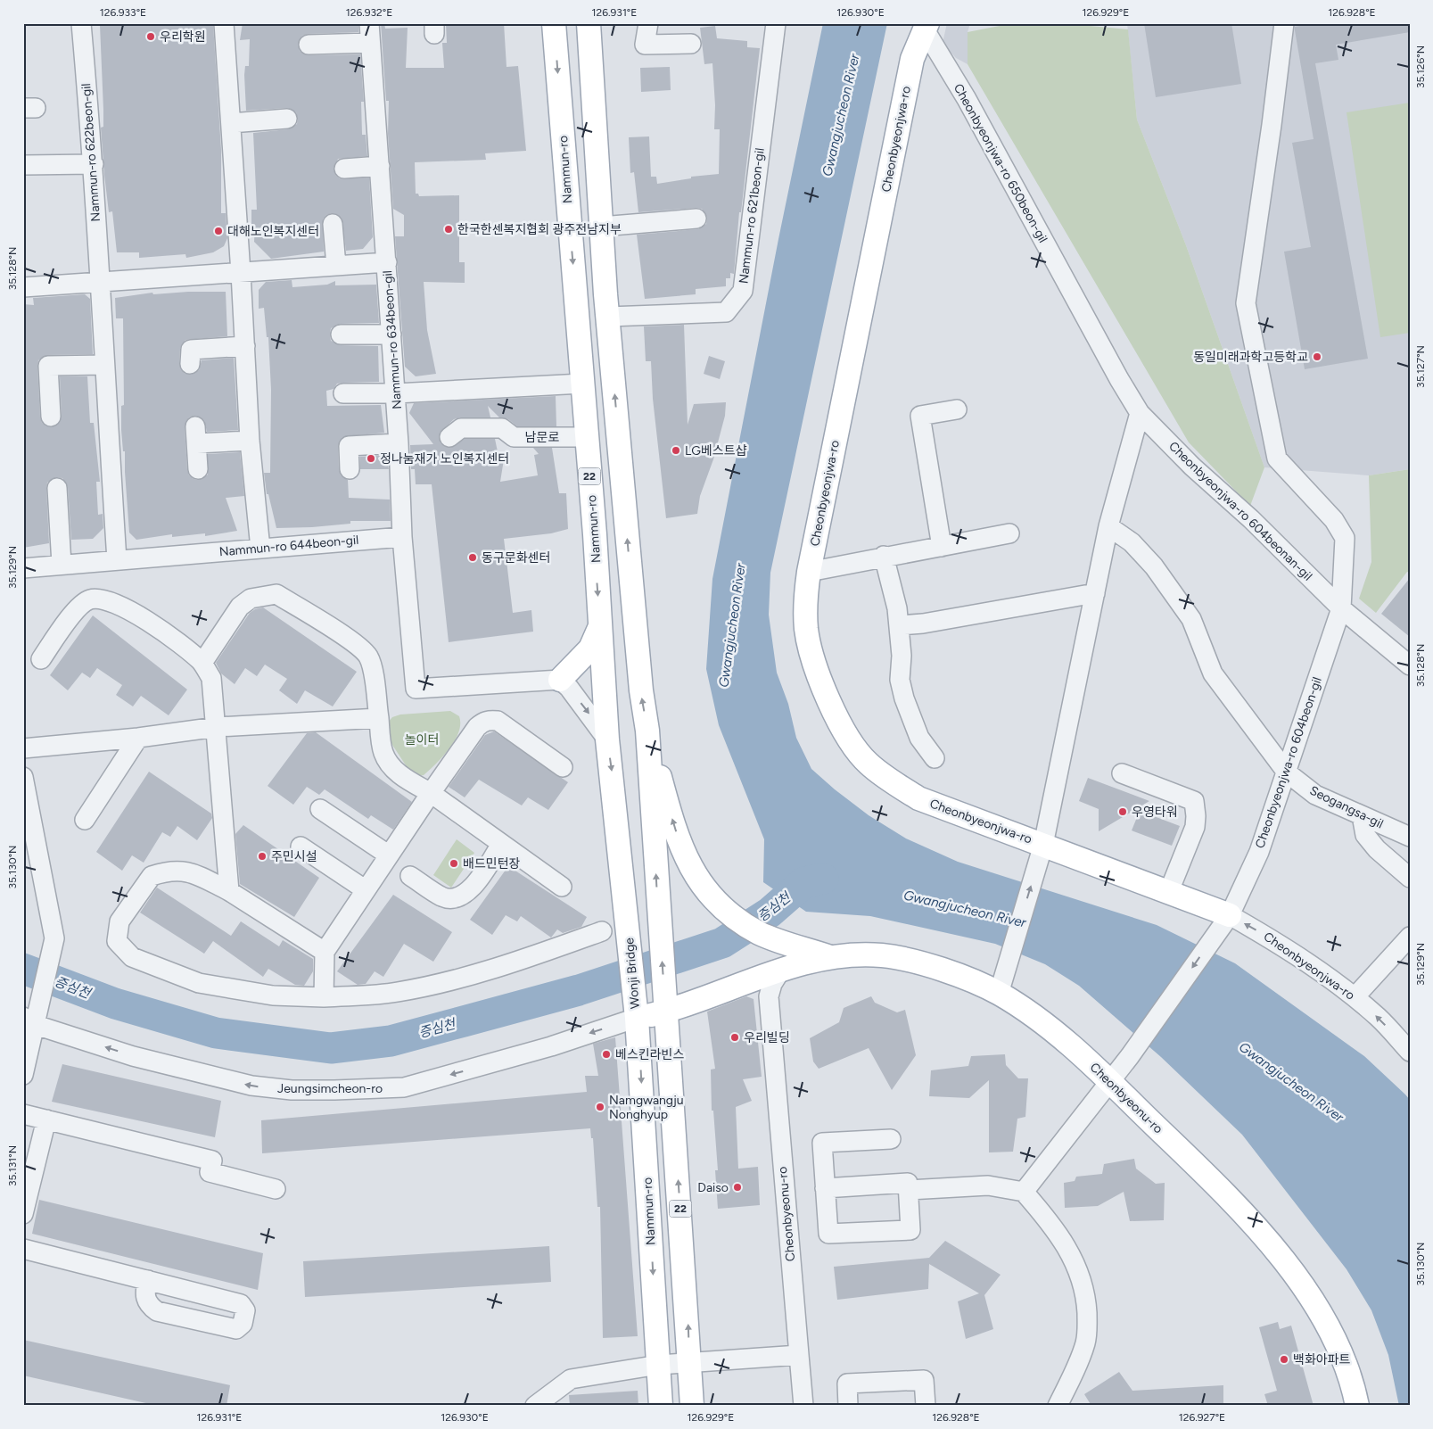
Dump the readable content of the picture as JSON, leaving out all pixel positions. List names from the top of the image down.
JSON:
{
  "streets": {
    "main road": [
      "Cheonbyeonjwa-ro",
      "Nammun-ro",
      "22",
      "Wonji Bridge",
      "Cheonbyeonu-ro"
    ],
    "street": [
      "Nammun-ro 622beon-gil",
      "Cheonbyeonjwa-ro 650beon-gil",
      "Nammun-ro 621beon-gil",
      "Nammun-ro 634beon-gil",
      "남문로",
      "Cheonbyeonjwa-ro 604beonan-gil",
      "Nammun-ro 644beon-gil",
      "Cheonbyeonjwa-ro 604beon-gil",
      "Seogangsa-gil",
      "Jeungsimcheon-ro"
    ]
  },
  "crossings": [
    ["Cheonbyeonjwa-ro", "Cheonbyeonjwa-ro 650beon-gil"],
    ["Cheonbyeonjwa-ro", "Cheonbyeonjwa-ro 604beonan-gil"],
    ["Cheonbyeonjwa-ro", "Cheonbyeonjwa-ro 604beon-gil"],
    ["Nammun-ro 622beon-gil", "Nammun-ro 634beon-gil"],
    ["Cheonbyeonjwa-ro 650beon-gil", "Cheonbyeonjwa-ro 604beonan-gil"],
    ["Nammun-ro", "남문로"],
    ["Nammun-ro", "Wonji Bridge"],
    ["Nammun-ro", "Jeungsimcheon-ro"],
    ["Nammun-ro", "Cheonbyeonu-ro"],
    ["Nammun-ro 621beon-gil", "22"],
    ["Nammun-ro 634beon-gil", "Nammun-ro 644beon-gil"],
    ["22", "Cheonbyeonu-ro"],
    ["Cheonbyeonjwa-ro 604beonan-gil", "Cheonbyeonjwa-ro 604beon-gil"],
    ["Cheonbyeonjwa-ro 604beon-gil", "Seogangsa-gil"],
    ["Cheonbyeonjwa-ro 604beon-gil", "Cheonbyeonu-ro"],
    ["Wonji Bridge", "Jeungsimcheon-ro"],
    ["Wonji Bridge", "Cheonbyeonu-ro"],
    ["Jeungsimcheon-ro", "Cheonbyeonu-ro"]
  ],
  "water": ["Gwangjucheon River", "증심천"],
  "parks": ["놀이터"],
  "places": [
    "우리학원",
    "한국한센복지협회 광주전남지부",
    "대해노인복지센터",
    "동일미래과학고등학교",
    "LG베스트샵",
    "정나눔재가 노인복지센터",
    "동구문화센터",
    "우영타워",
    "주민시설",
    "배드민턴장",
    "우리빌딩",
    "베스킨라빈스",
    "Namgwangju Nonghyup",
    "Daiso",
    "백화아파트"
  ],
  "coordinates": [
    "126.933°E",
    "126.932°E",
    "126.931°E",
    "126.930°E",
    "126.929°E",
    "126.928°E",
    "35.126°N",
    "35.128°N",
    "35.127°N",
    "35.129°N",
    "35.130°N",
    "35.131°N",
    "126.927°E"
  ]
}
